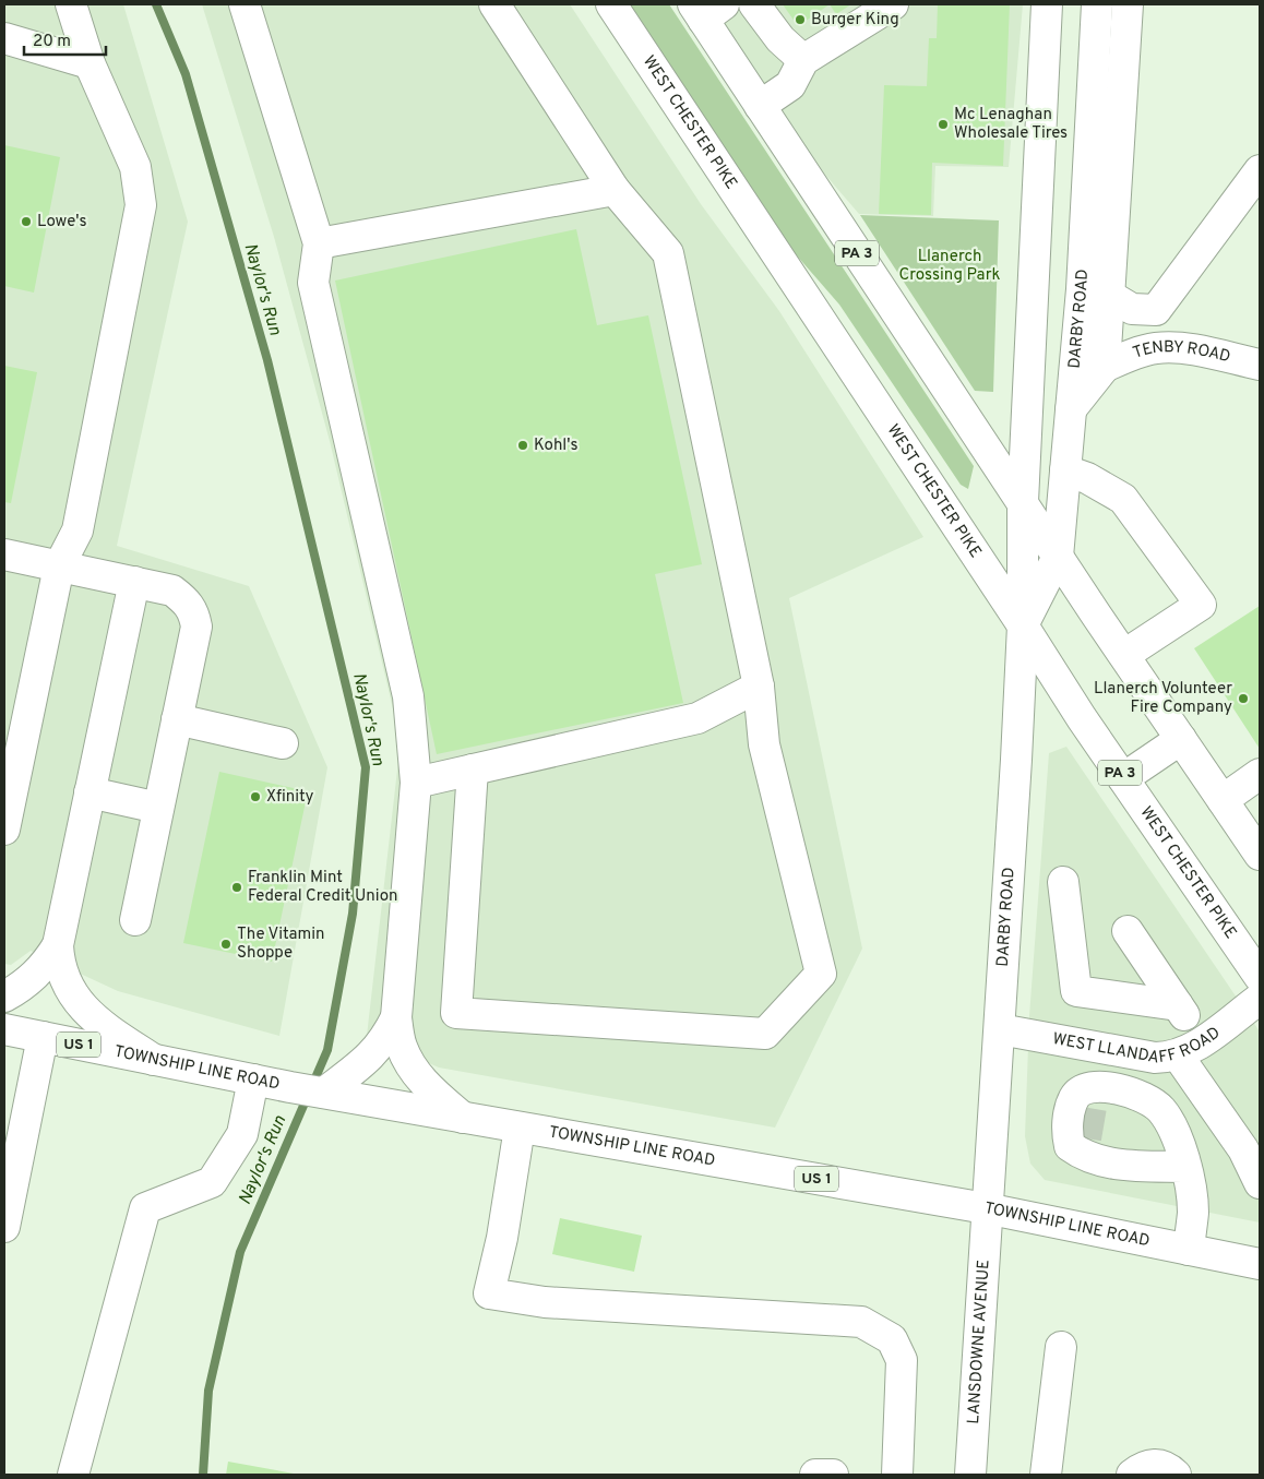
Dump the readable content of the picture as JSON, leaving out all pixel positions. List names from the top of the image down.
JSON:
{
  "streets": {
    "main road": [
      "WEST CHESTER PIKE",
      "PA 3",
      "DARBY ROAD",
      "TENBY ROAD",
      "WEST LLANDAFF ROAD",
      "US 1",
      "TOWNSHIP LINE ROAD",
      "LANSDOWNE AVENUE"
    ]
  },
  "crossings": [
    ["WEST CHESTER PIKE", "DARBY ROAD"],
    ["PA 3", "DARBY ROAD"],
    ["DARBY ROAD", "WEST LLANDAFF ROAD"],
    ["DARBY ROAD", "TOWNSHIP LINE ROAD"],
    ["DARBY ROAD", "LANSDOWNE AVENUE"],
    ["TOWNSHIP LINE ROAD", "LANSDOWNE AVENUE"]
  ],
  "water": ["Naylor's Run"],
  "parks": ["Llanerch Crossing Park"],
  "places": [
    "Burger King",
    "Mc Lenaghan Wholesale Tires",
    "Lowe's",
    "Kohl's",
    "Llanerch Volunteer Fire Company",
    "Xfinity",
    "Franklin Mint Federal Credit Union",
    "The Vitamin Shoppe"
  ],
  "scale_bar": "20 m"
}
